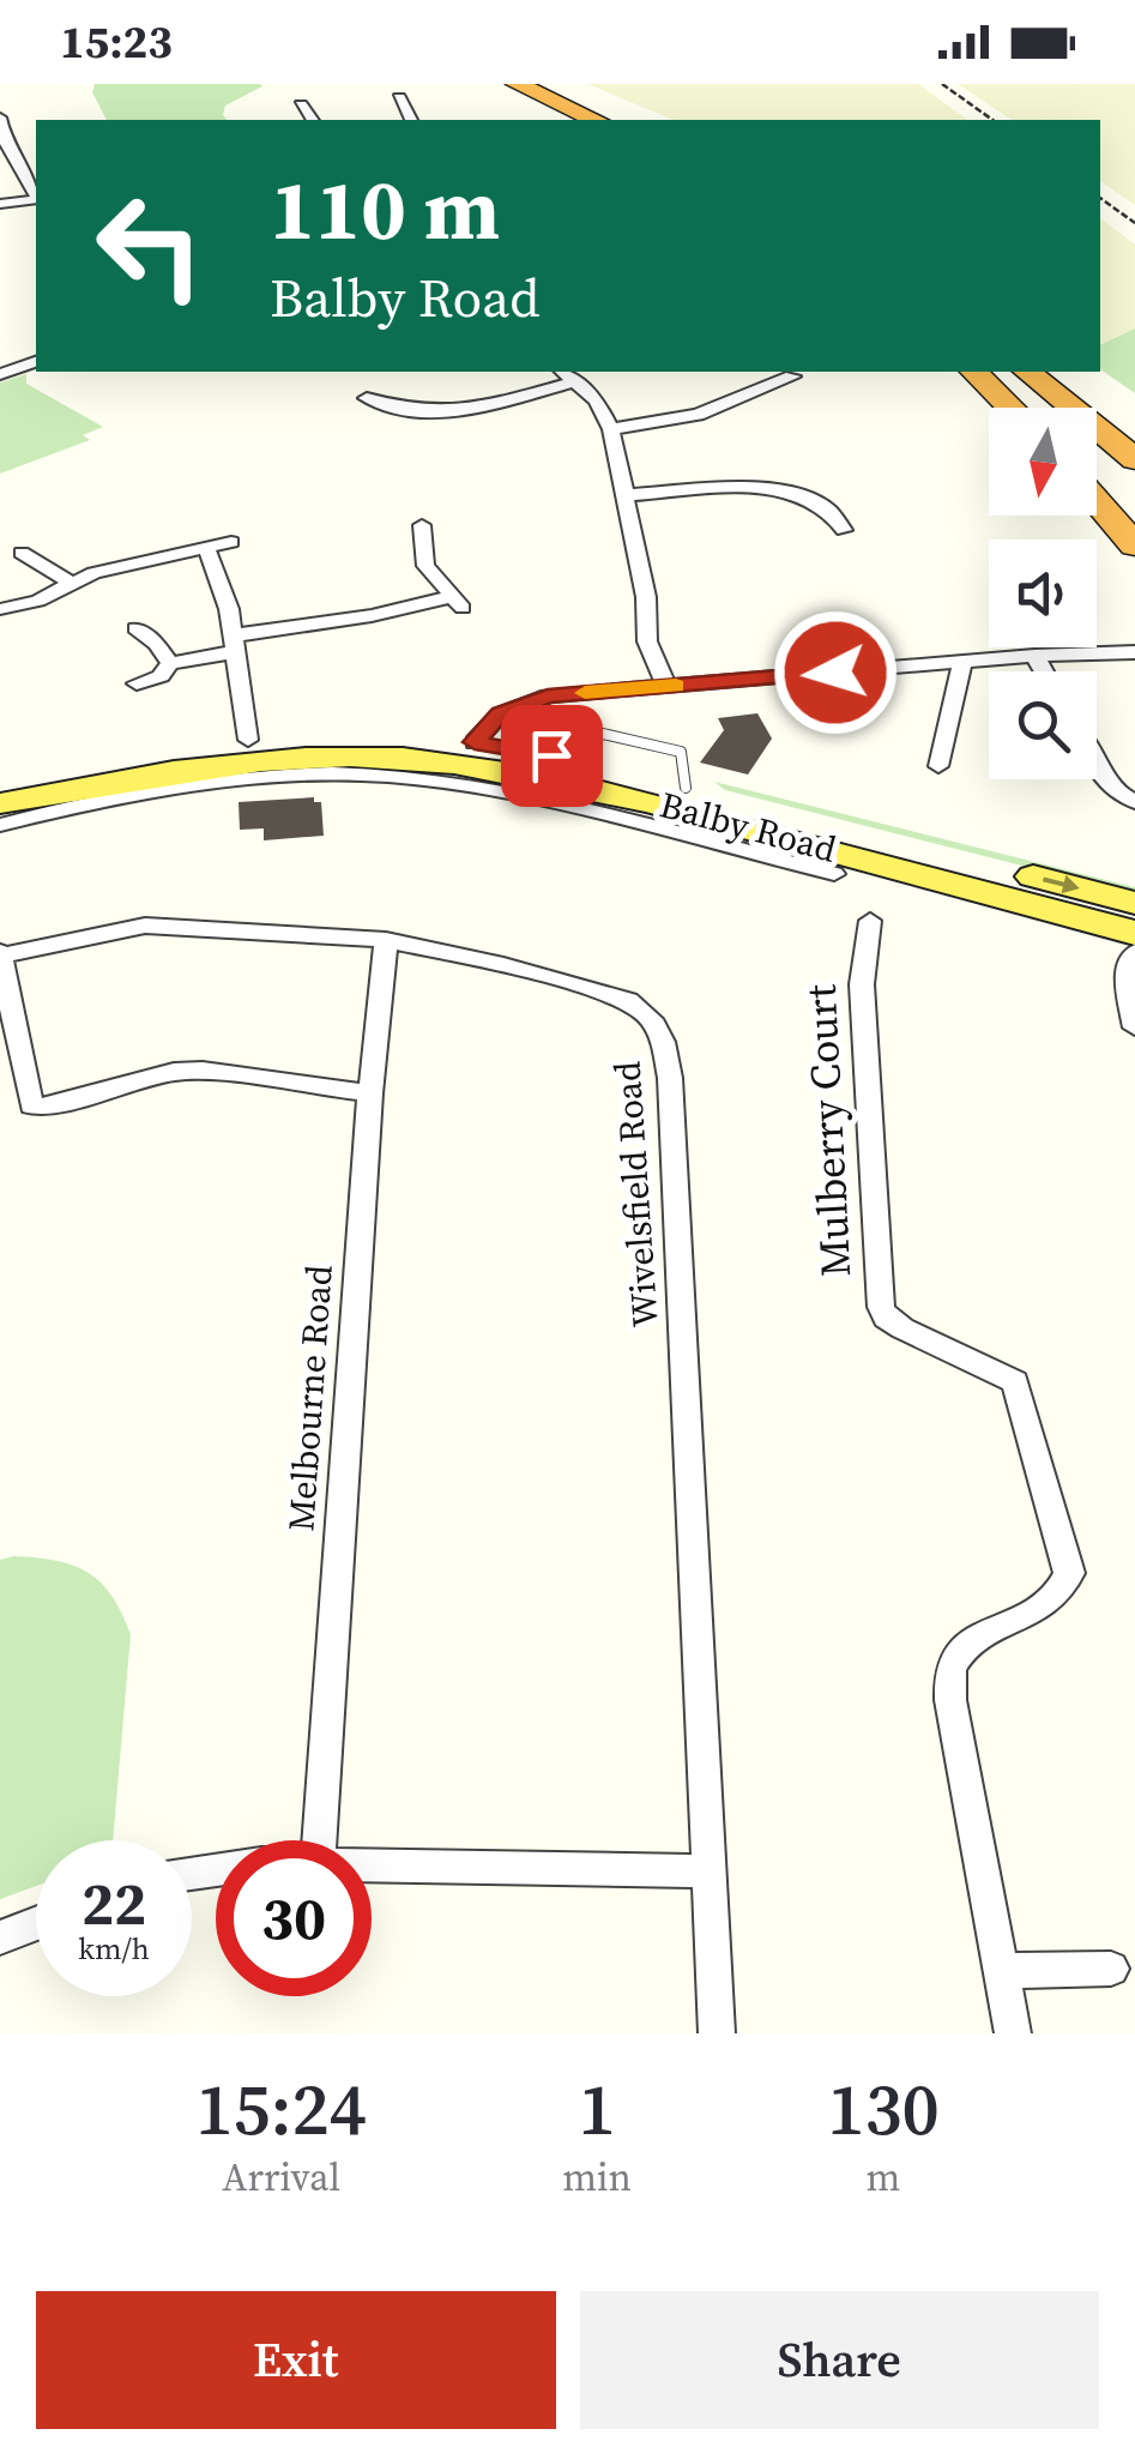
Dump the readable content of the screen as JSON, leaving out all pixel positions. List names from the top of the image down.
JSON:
{
  "streets": {
    "main road": ["Balby Road"],
    "street": ["Mulberry Court", "Wivelsfield Road", "Melbourne Road"]
  },
  "crossings": [
    ["Wivelsfield Road", "Melbourne Road"]
  ],
  "north": "bottom",
  "page": {
    "status": "15:23",
    "turn": ["110 m", "Balby Road"],
    "speed": "22 km/h",
    "limit": "30",
    "eta": [
      "15:24",
      "Arrival",
      "1",
      "min",
      "130",
      "m"
    ],
    "buttons": ["Exit", "Share"]
  }
}
